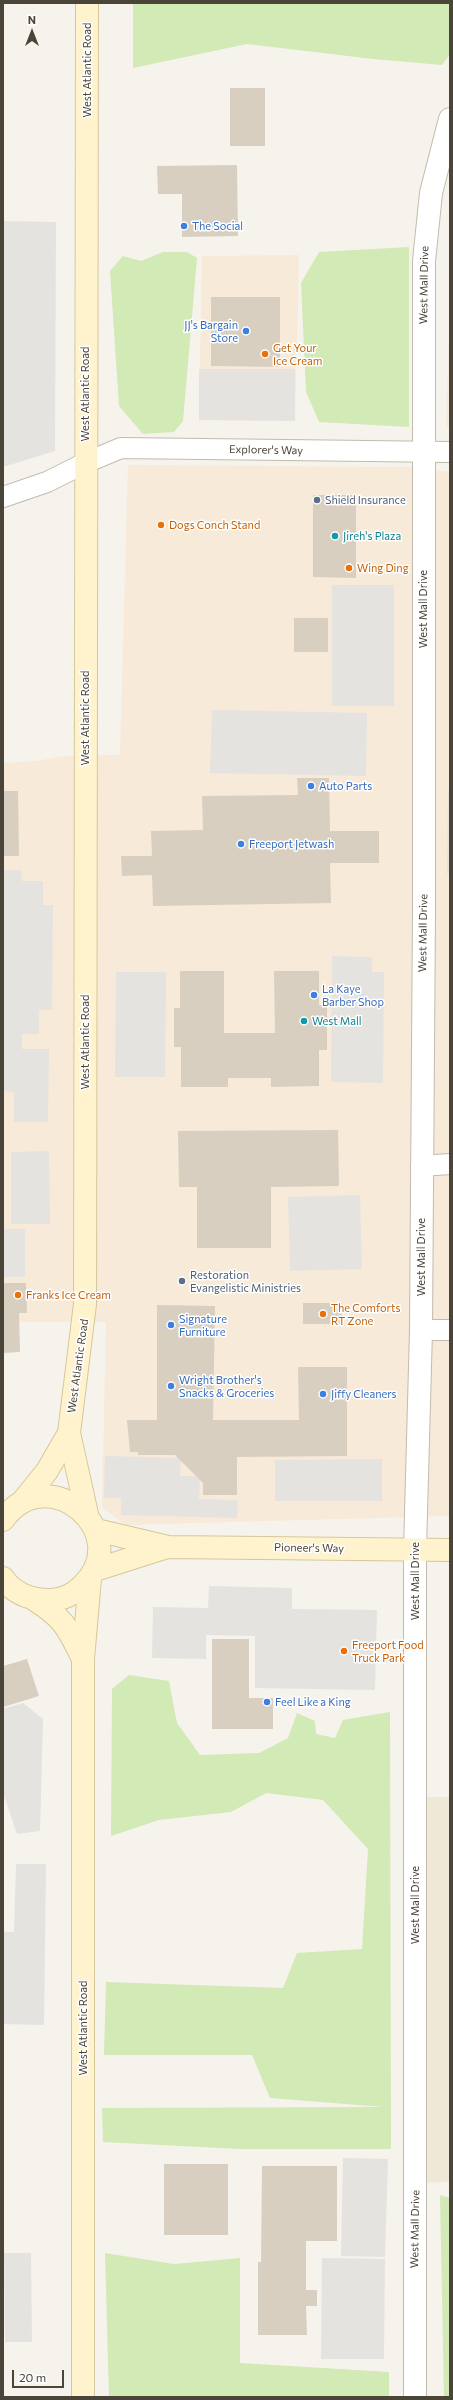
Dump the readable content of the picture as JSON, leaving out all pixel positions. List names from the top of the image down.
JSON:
{
  "streets": {
    "main road": ["West Atlantic Road", "Pioneer's Way"],
    "street": ["West Mall Drive", "Explorer's Way"]
  },
  "crossings": [
    ["West Atlantic Road", "Explorer's Way"],
    ["West Atlantic Road", "Pioneer's Way"],
    ["West Mall Drive", "Explorer's Way"],
    ["West Mall Drive", "Pioneer's Way"]
  ],
  "places": [
    "The Social",
    "JJ's Bargain Store",
    "Get Your Ice Cream",
    "Shield Insurance",
    "Dogs Conch Stand",
    "Jireh's Plaza",
    "Wing Ding",
    "Auto Parts",
    "Freeport Jetwash",
    "La Kaye Barber Shop",
    "West Mall",
    "Restoration Evangelistic Ministries",
    "Franks Ice Cream",
    "The Comforts RT Zone",
    "Signature Furniture",
    "Wright Brother's Snacks & Groceries",
    "Jiffy Cleaners",
    "Freeport Food Truck Park",
    "Feel Like a King"
  ],
  "scale_bar": "20 m",
  "north": "top"
}
